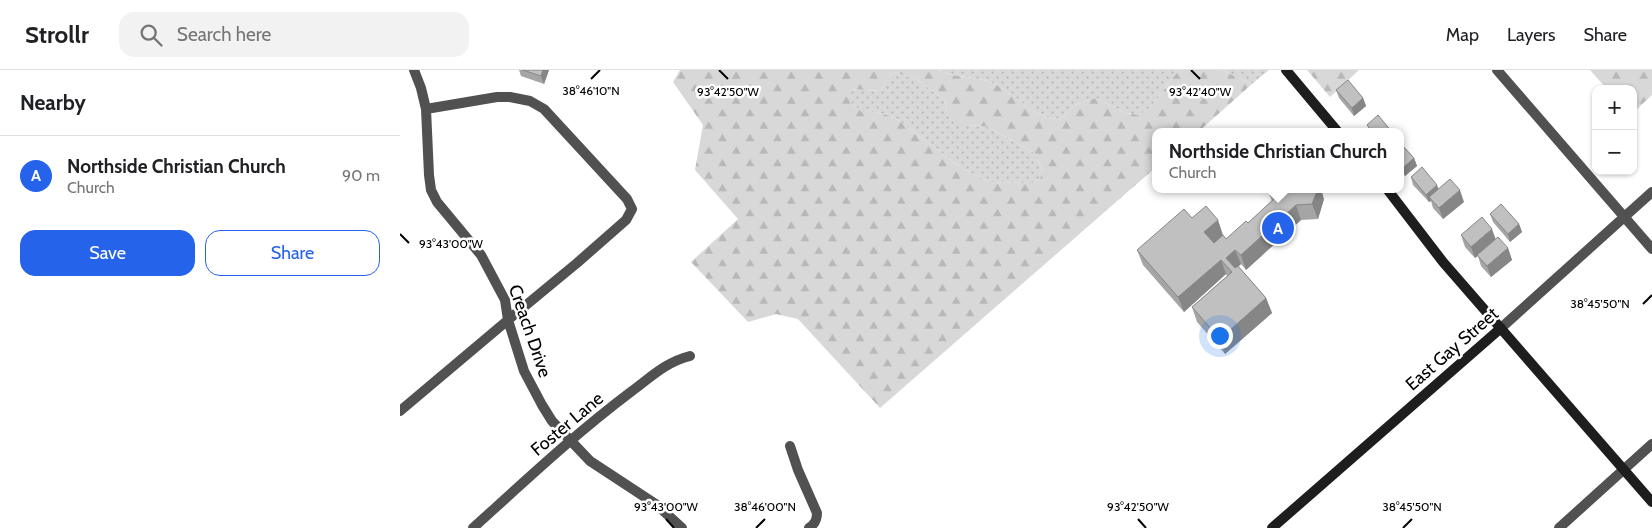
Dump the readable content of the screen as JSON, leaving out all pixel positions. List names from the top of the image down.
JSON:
{
  "streets": {
    "main road": ["East Gay Street"],
    "street": ["Creach Drive", "Foster Lane"]
  },
  "crossings": [
    ["Creach Drive", "Foster Lane"]
  ],
  "page": {
    "header": "Strollr",
    "search": "Search here",
    "nav": ["Map", "Layers", "Share"],
    "heading": "Nearby",
    "map_buttons": ["+", "−"],
    "popup": ["Northside Christian Church", "Church"],
    "list": [
      {
        "mark": "A",
        "name": "Northside Christian Church",
        "note": "Church",
        "value": "90 m"
      }
    ],
    "pins": "A",
    "buttons": ["Save", "Share"]
  },
  "coordinates": [
    "38°46'10\"N",
    "93°42'50\"W",
    "93°42'40\"W",
    "93°43'00\"W",
    "38°45'50\"N",
    "38°46'00\"N"
  ]
}
